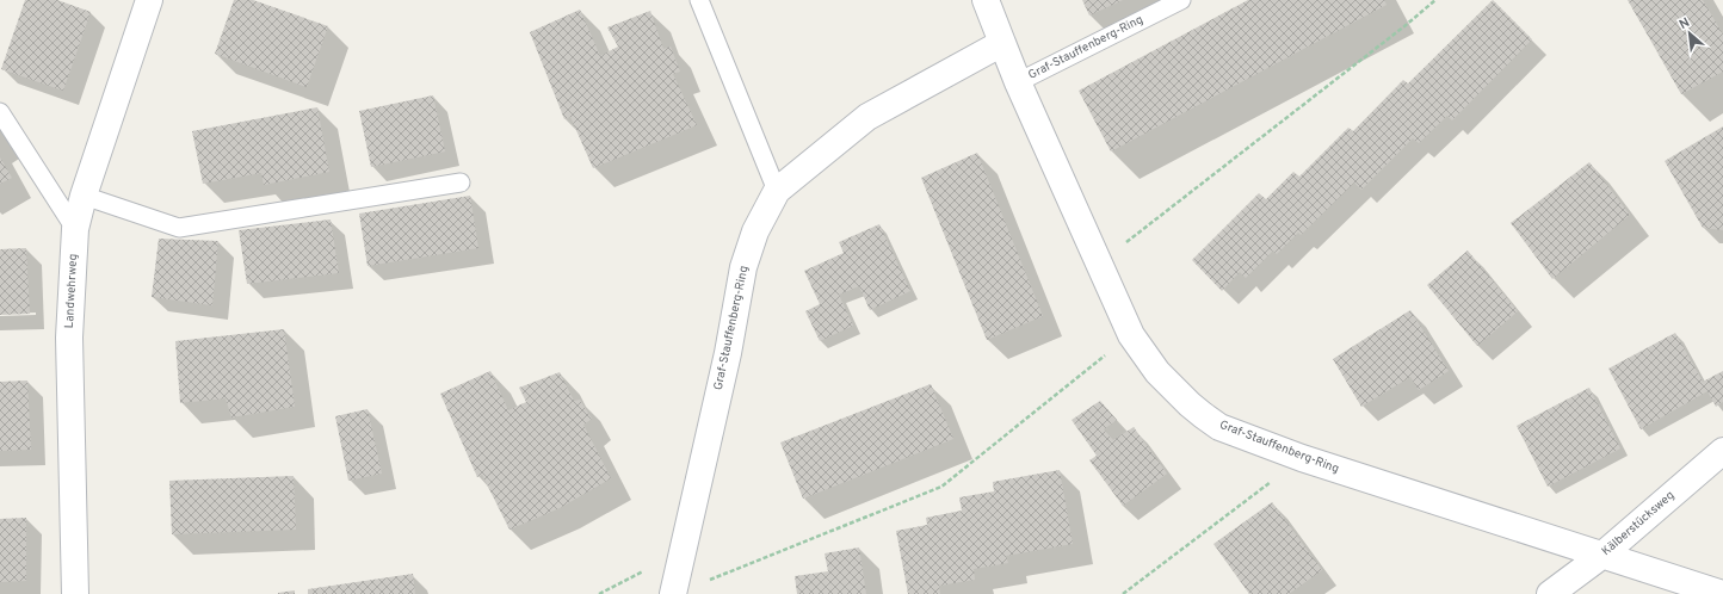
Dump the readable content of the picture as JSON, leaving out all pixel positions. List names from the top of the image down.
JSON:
{
  "streets": {
    "street": ["Graf-Stauffenberg-Ring", "Landwehrweg", "Kälberstücksweg"]
  },
  "crossings": [
    ["Graf-Stauffenberg-Ring", "Kälberstücksweg"]
  ],
  "north": "top left"
}
